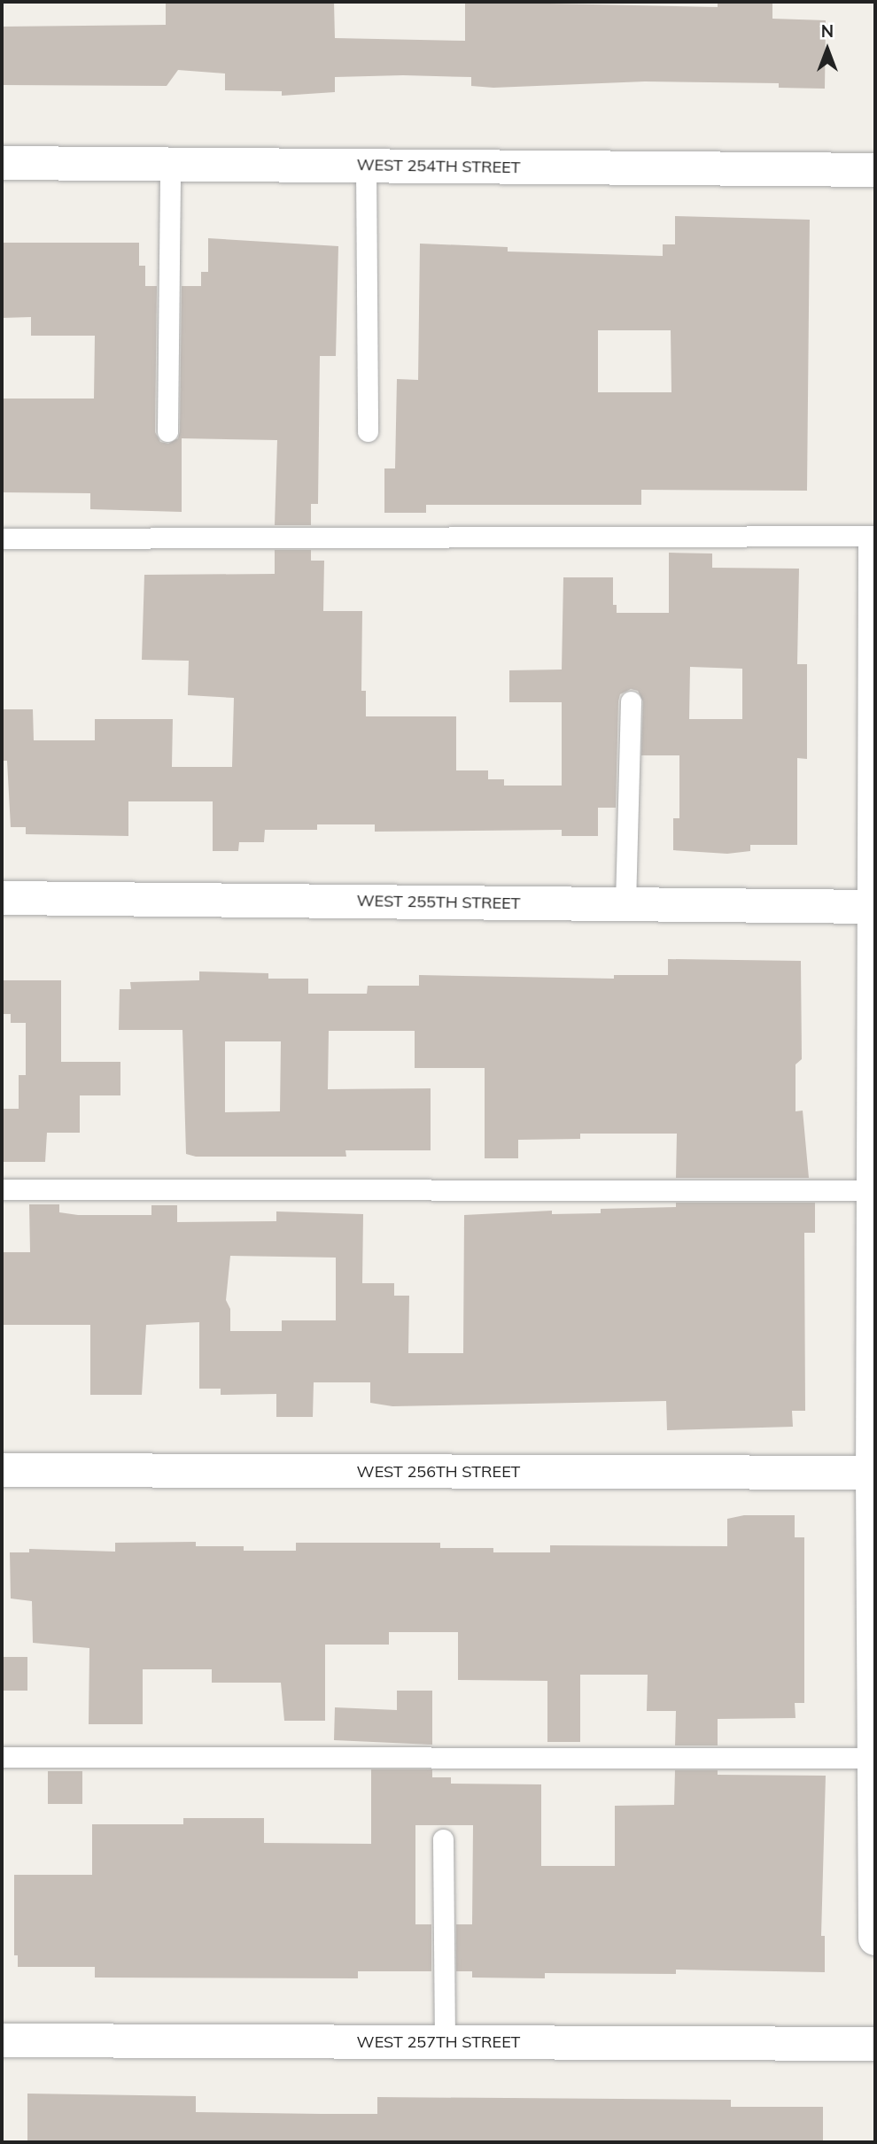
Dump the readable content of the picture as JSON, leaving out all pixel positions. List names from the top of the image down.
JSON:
{
  "streets": {
    "street": [
      "WEST 254TH STREET",
      "WEST 255TH STREET",
      "WEST 256TH STREET",
      "WEST 257TH STREET"
    ]
  },
  "north": "top"
}
